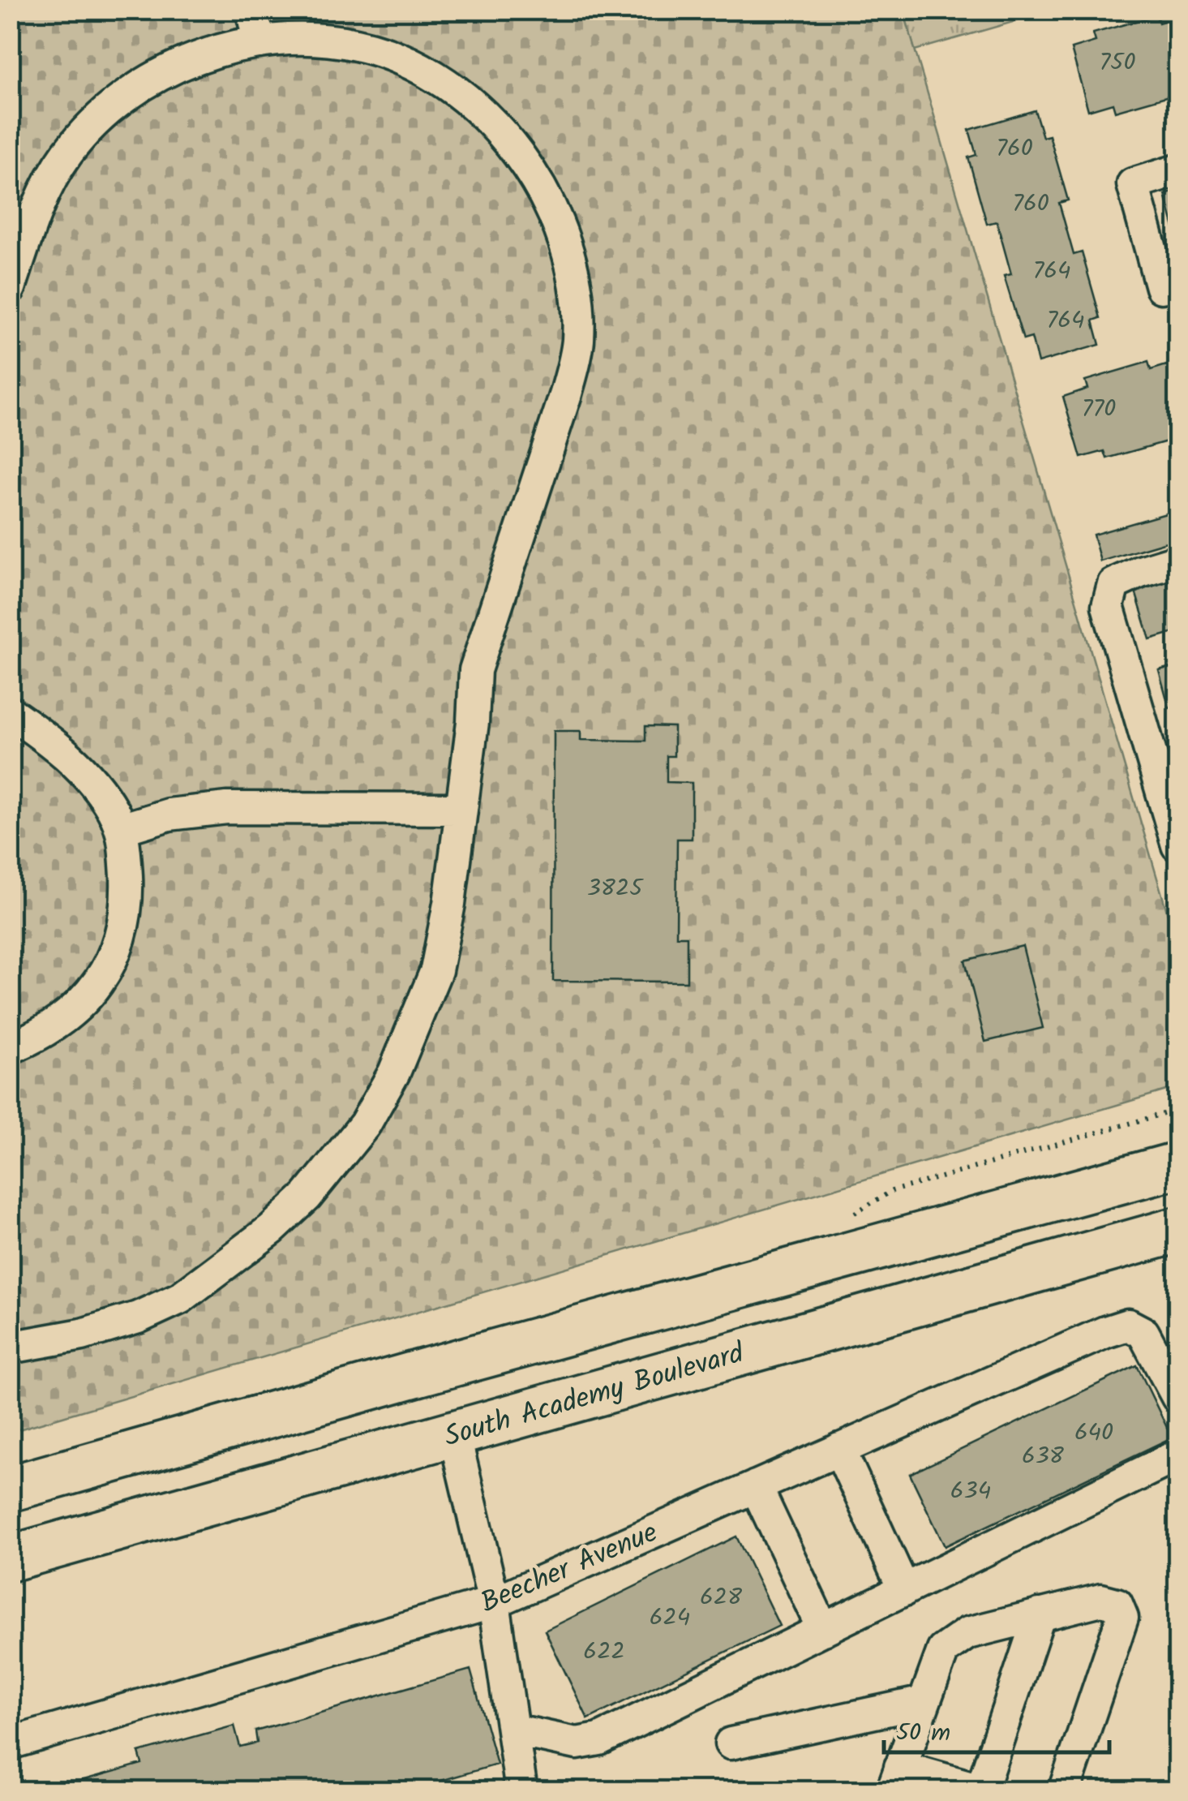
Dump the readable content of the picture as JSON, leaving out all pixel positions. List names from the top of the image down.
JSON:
{
  "streets": {
    "highway": ["South Academy Boulevard"],
    "street": ["Beecher Avenue"]
  },
  "house_numbers": [
    "750",
    "760",
    "760",
    "764",
    "764",
    "770",
    "3825",
    "640",
    "638",
    "634",
    "628",
    "624",
    "622"
  ],
  "scale_bar": "50 m"
}
